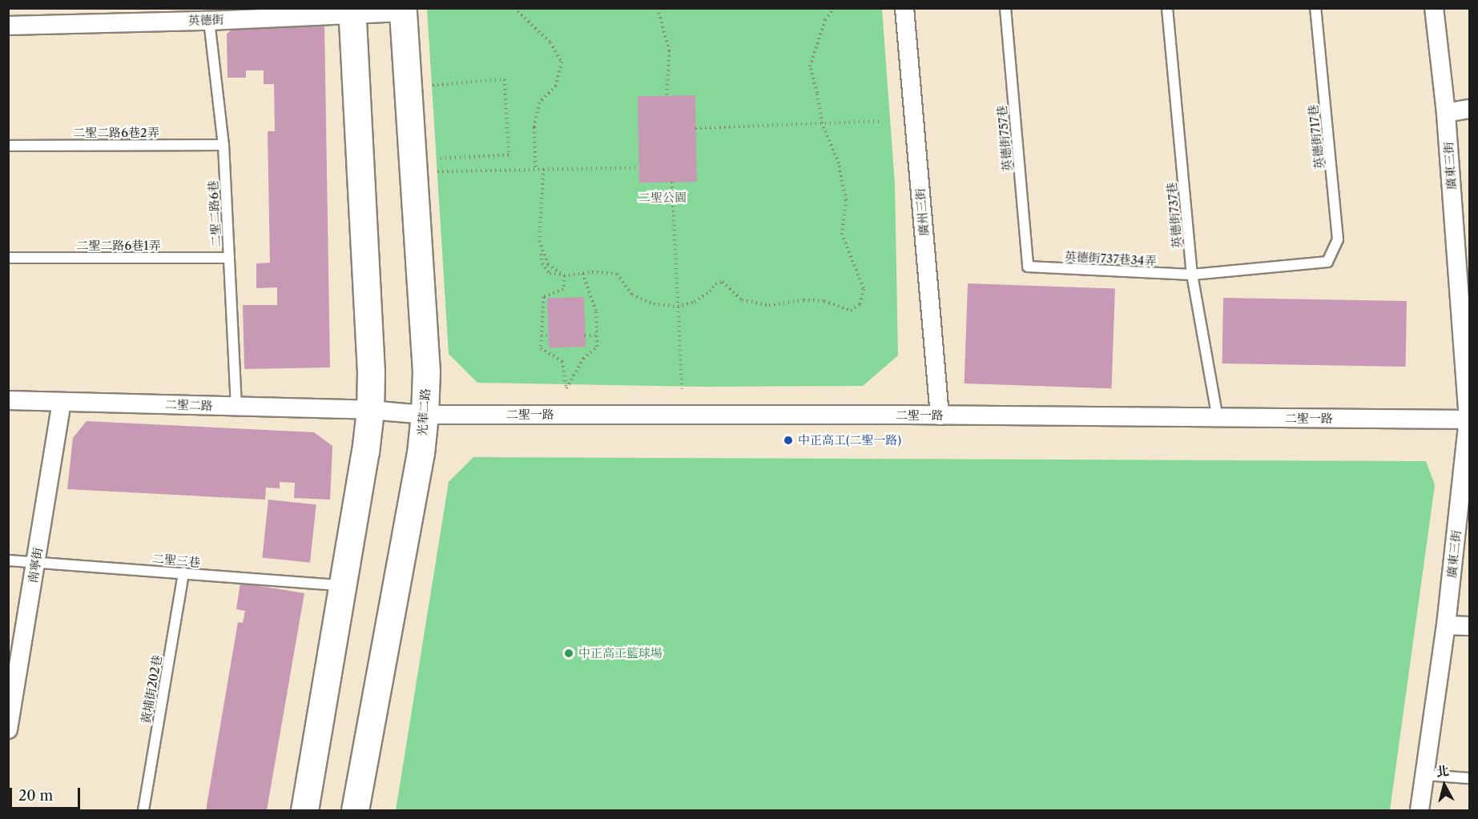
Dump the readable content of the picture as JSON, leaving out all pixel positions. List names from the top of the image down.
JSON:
{
  "streets": {
    "street": [
      "英德街",
      "廣東三街",
      "廣州三街",
      "二聖二路",
      "光華二路",
      "二聖一路",
      "南寧街"
    ],
    "lane": [
      "二聖二路6巷2弄",
      "英德街717巷",
      "英德街757巷",
      "二聖二路6巷",
      "英德街737巷",
      "二聖二路6巷1弄",
      "英德街737巷34弄",
      "二聖三巷",
      "黃埔街202巷"
    ]
  },
  "crossings": [
    ["英德街", "二聖二路6巷"],
    ["英德街", "光華二路"],
    ["二聖二路6巷2弄", "二聖二路6巷"],
    ["英德街717巷", "英德街737巷34弄"],
    ["英德街757巷", "英德街737巷34弄"],
    ["廣東三街", "二聖一路"],
    ["廣州三街", "二聖一路"],
    ["二聖二路6巷", "二聖二路6巷1弄"],
    ["二聖二路6巷", "二聖二路"],
    ["英德街737巷", "英德街737巷34弄"],
    ["英德街737巷", "二聖一路"],
    ["二聖二路", "二聖一路"],
    ["二聖二路", "南寧街"],
    ["光華二路", "二聖一路"],
    ["二聖三巷", "南寧街"],
    ["二聖三巷", "黃埔街202巷"]
  ],
  "parks": ["二聖公園"],
  "places": ["中正高工(二聖一路)", "中正高工籃球場"],
  "scale_bar": "20 m",
  "north": "top"
}
